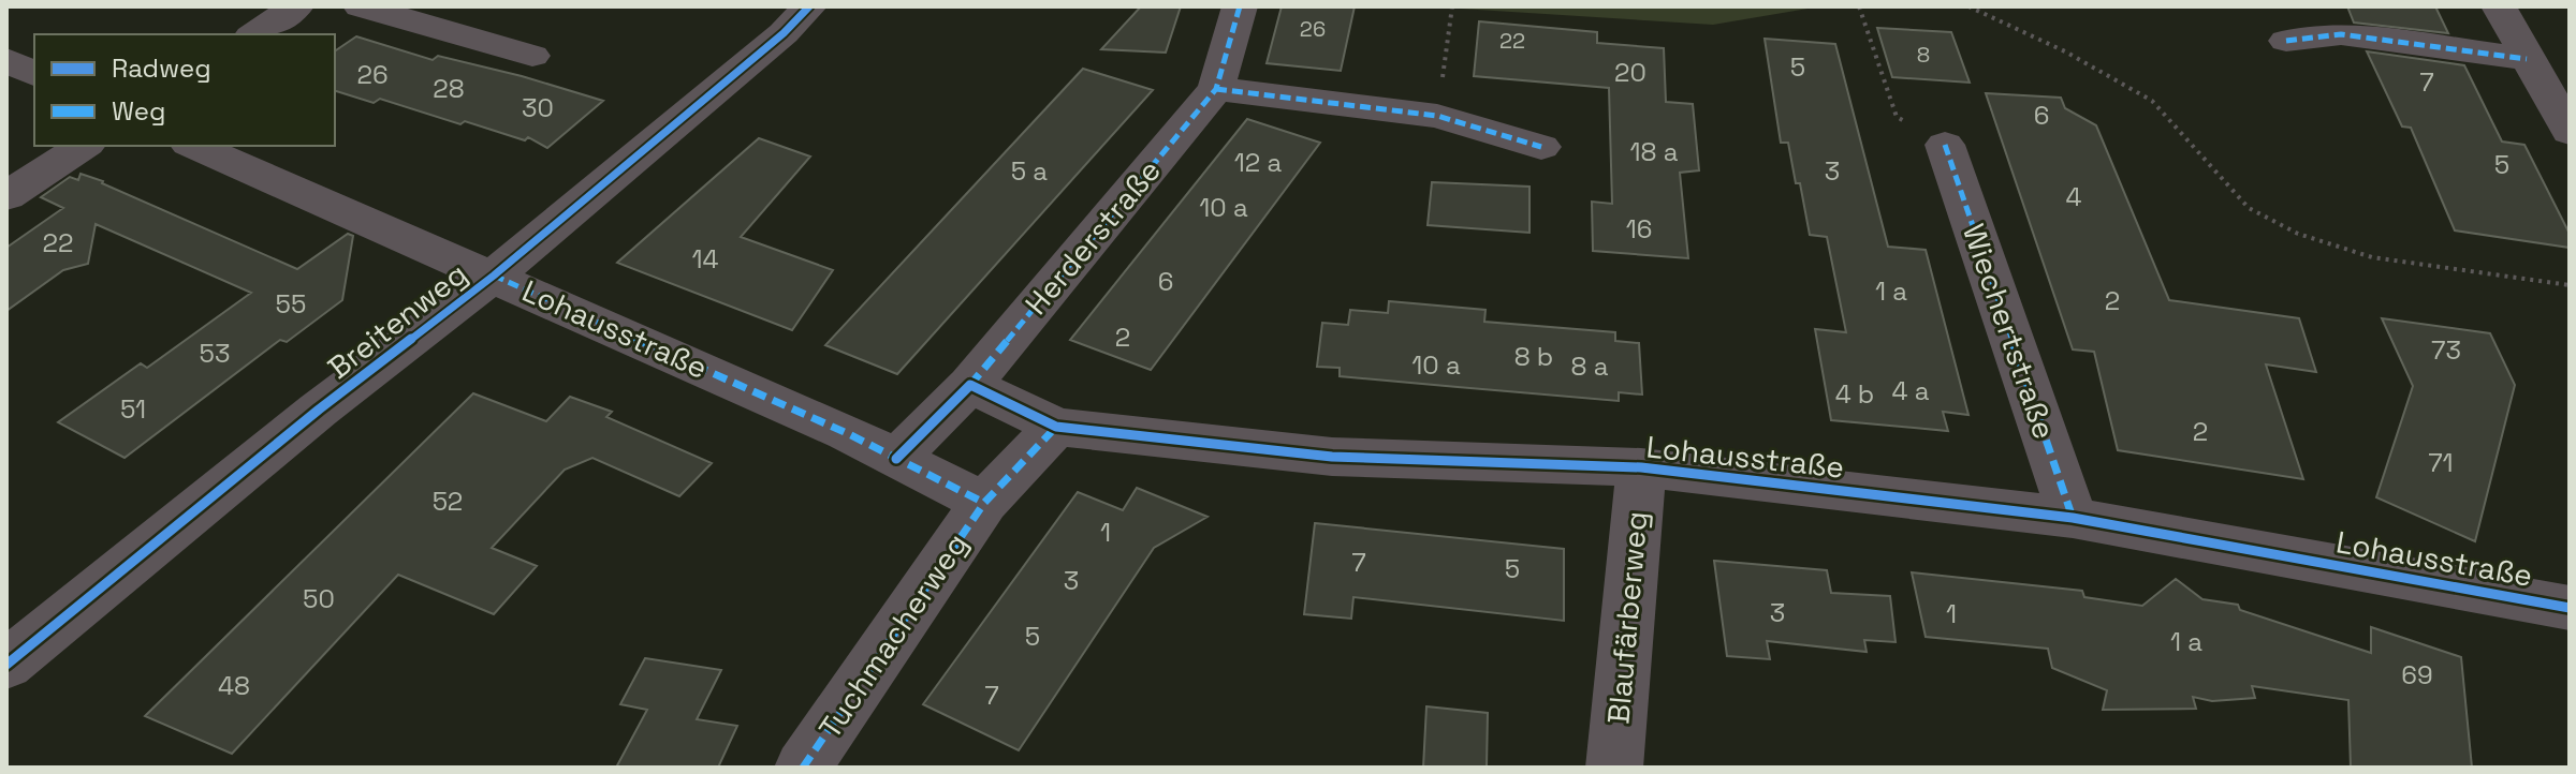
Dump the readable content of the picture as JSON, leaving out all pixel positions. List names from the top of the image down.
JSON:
{
  "streets": {
    "street": [
      "Herderstraße",
      "Breitenweg",
      "Lohausstraße",
      "Wiechertstraße",
      "Blaufärberweg",
      "Tuchmacherweg"
    ]
  },
  "crossings": [
    ["Herderstraße", "Lohausstraße"],
    ["Breitenweg", "Lohausstraße"],
    ["Lohausstraße", "Wiechertstraße"],
    ["Lohausstraße", "Blaufärberweg"],
    ["Lohausstraße", "Tuchmacherweg"]
  ],
  "house_numbers": [
    "26",
    "22",
    "8",
    "5",
    "20",
    "26",
    "7",
    "28",
    "30",
    "6",
    "18 a",
    "12 a",
    "5",
    "5 a",
    "3",
    "4",
    "10 a",
    "16",
    "22",
    "14",
    "6",
    "1 a",
    "2",
    "55",
    "2",
    "73",
    "53",
    "8 b",
    "10 a",
    "8 a",
    "4 a",
    "4 b",
    "51",
    "2",
    "71",
    "52",
    "1",
    "7",
    "5",
    "3",
    "50",
    "3",
    "1",
    "5",
    "1 a",
    "69",
    "48",
    "7"
  ],
  "legend": ["Radweg", "Weg"]
}
